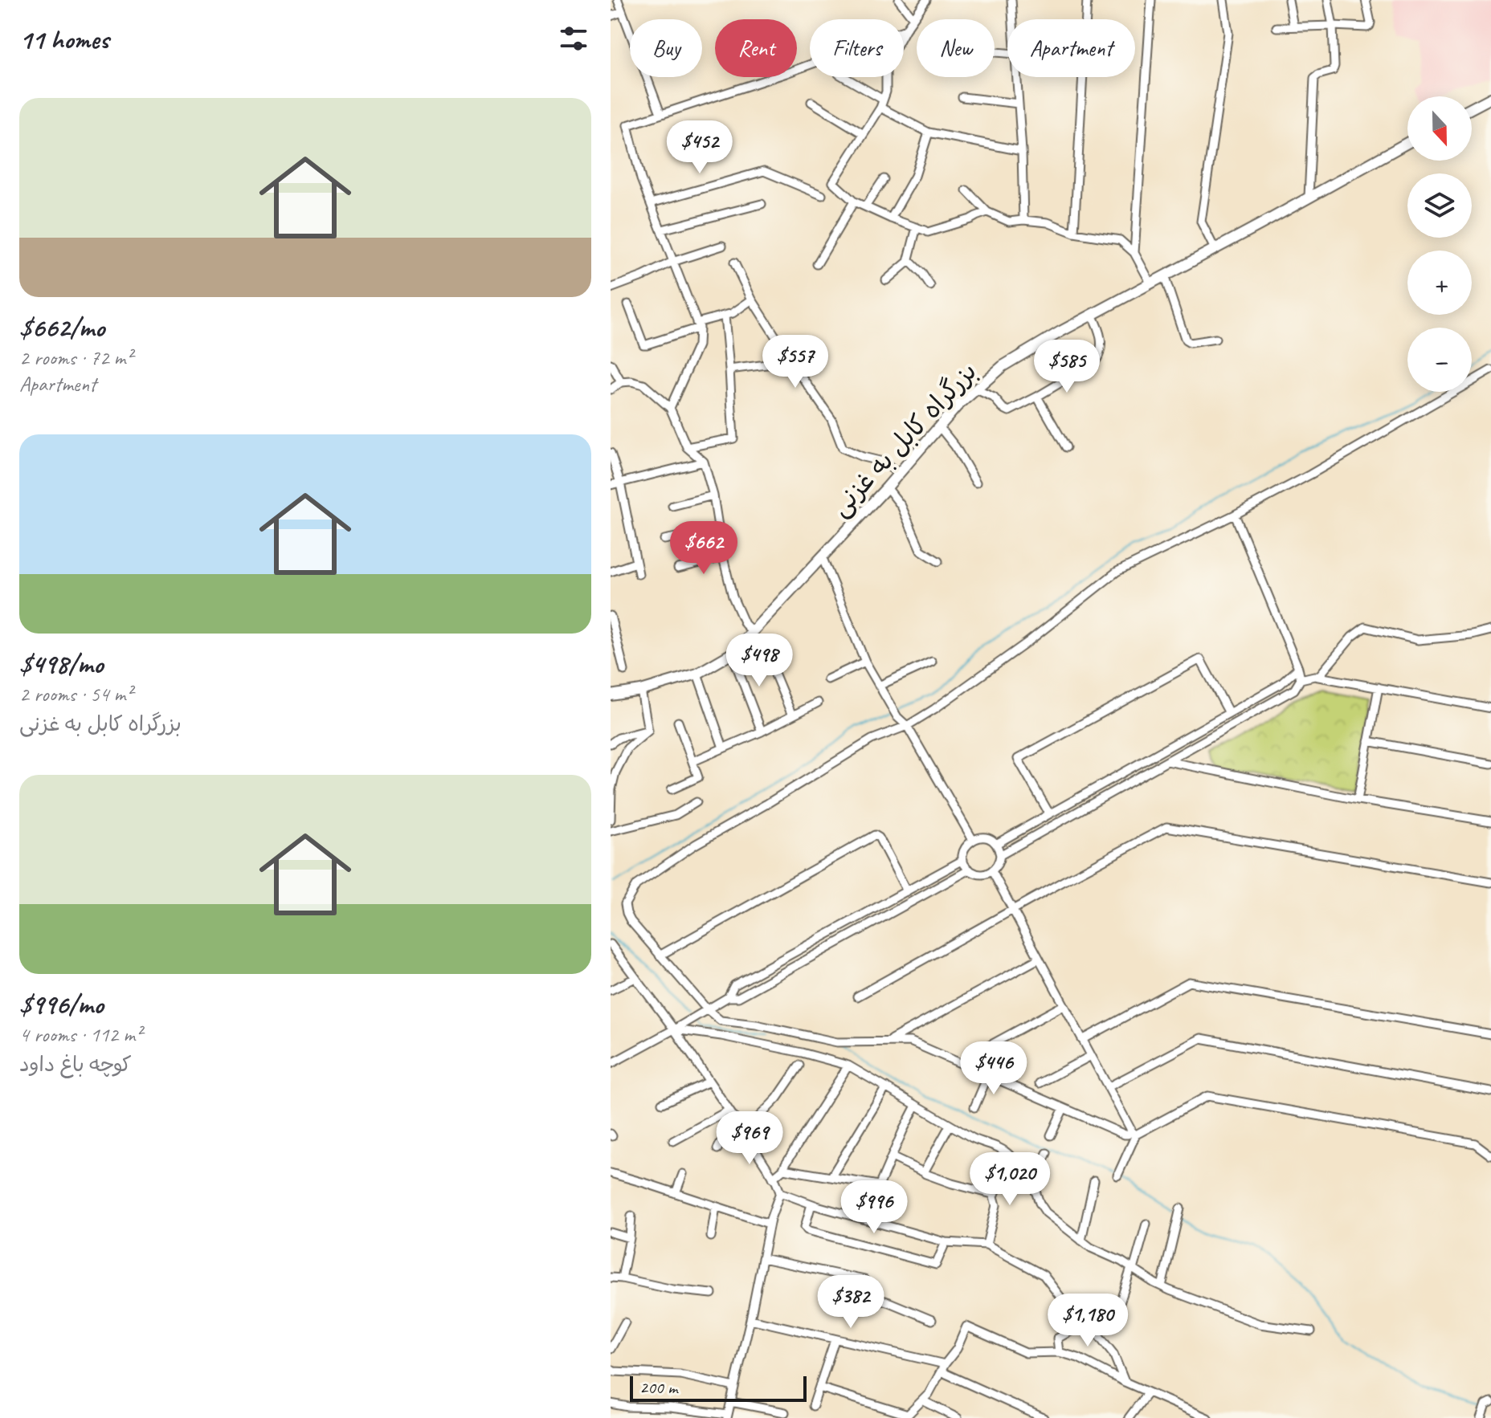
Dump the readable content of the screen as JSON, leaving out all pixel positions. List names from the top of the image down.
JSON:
{
  "streets": {
    "highway": ["بزرگراه کابل به غزنی"]
  },
  "scale_bar": "200 m",
  "north": "bottom",
  "page": {
    "heading": "11 homes",
    "chip": [
      "Buy",
      "Rent",
      "Filters",
      "New",
      "Apartment"
    ],
    "list": [
      {
        "name": "$662/mo",
        "note": "2 rooms · 72 m² · Apartment"
      },
      {
        "name": "$498/mo",
        "note": "2 rooms · 54 m² · بزرگراه کابل به غزنی"
      },
      {
        "name": "$996/mo",
        "note": "4 rooms · 112 m² · کوچه باغ داود"
      }
    ],
    "map_buttons": ["+", "−"],
    "price": [
      "$452",
      "$557",
      "$585",
      "$662",
      "$498",
      "$446",
      "$969",
      "$1,020",
      "$996",
      "$382",
      "$1,180"
    ],
    "scale": "200 m"
  }
}
